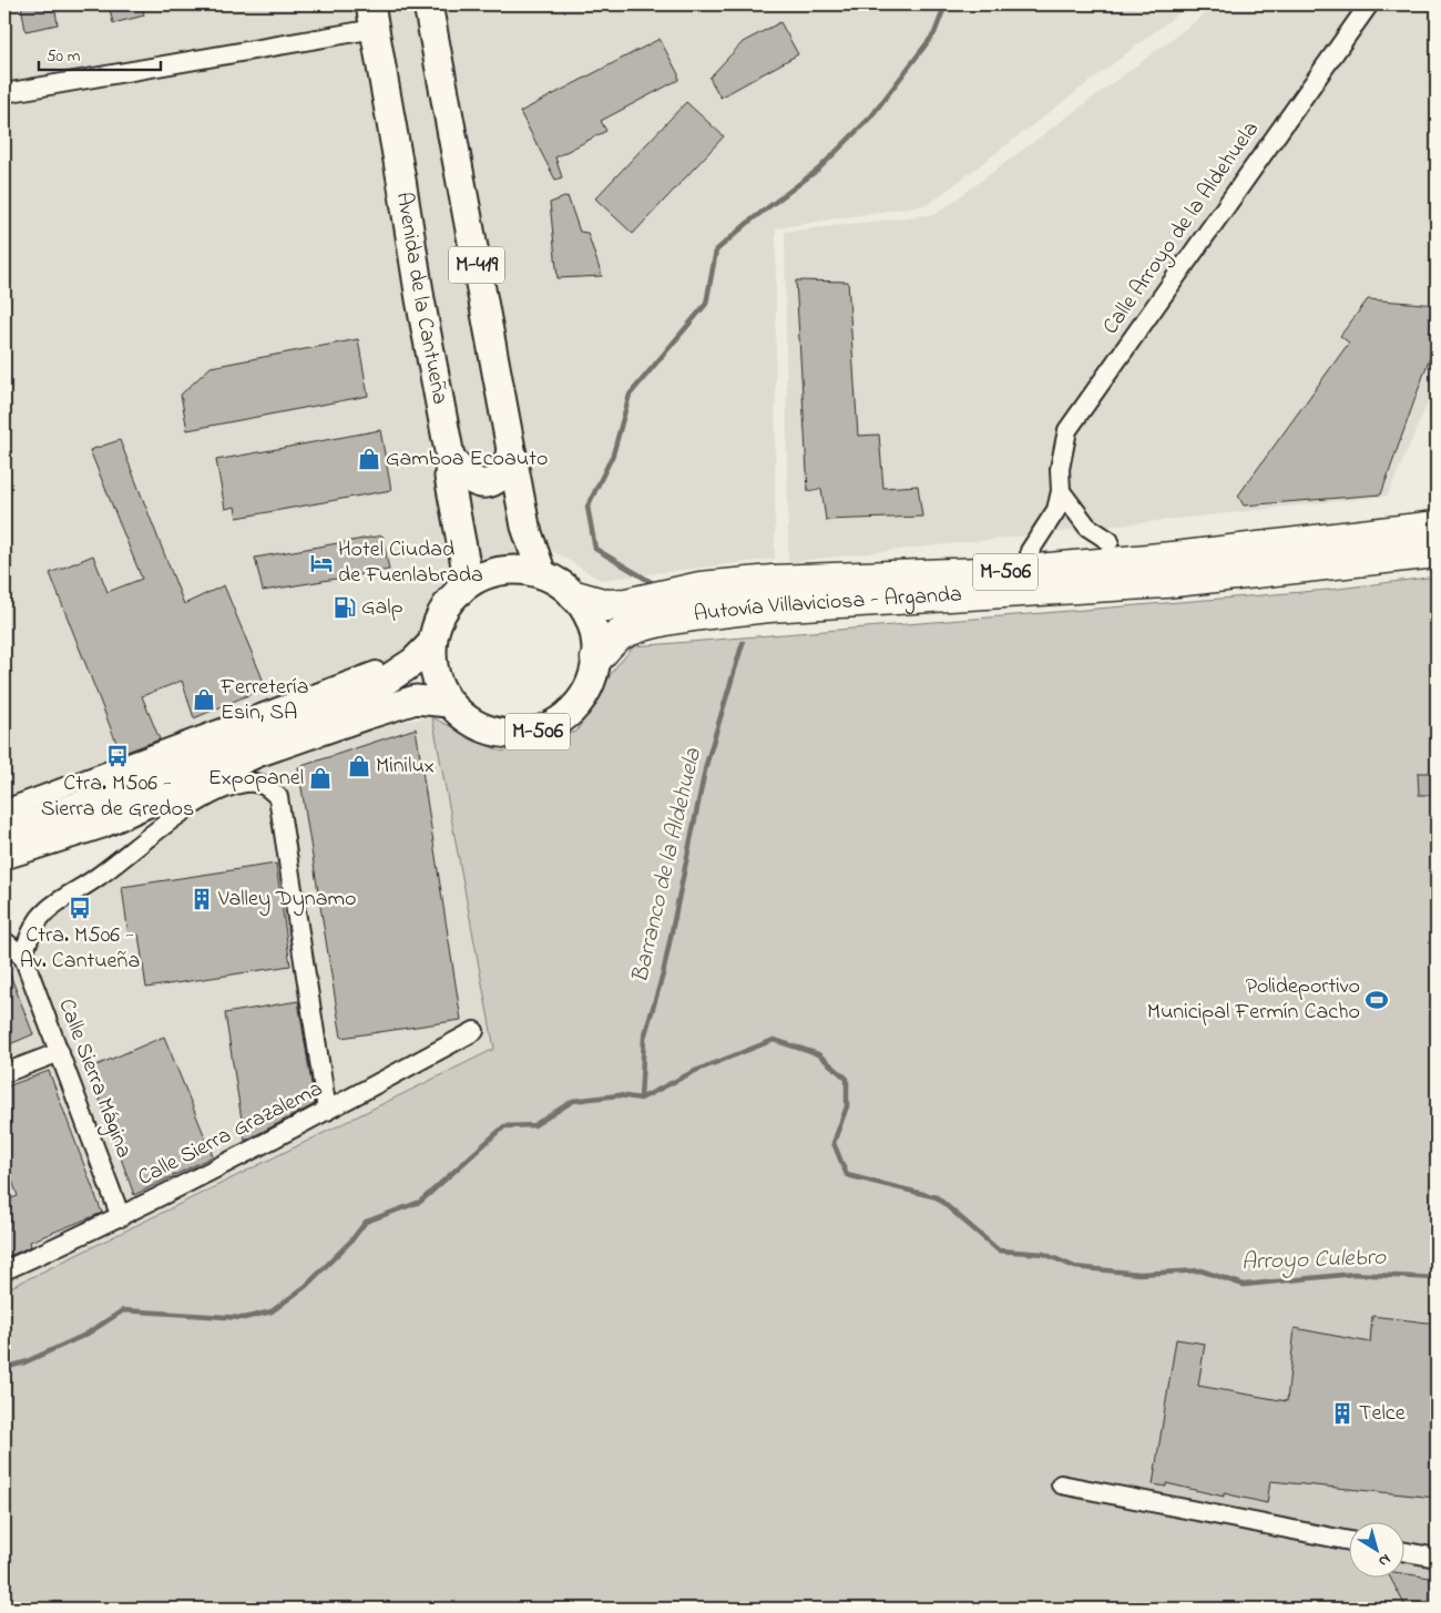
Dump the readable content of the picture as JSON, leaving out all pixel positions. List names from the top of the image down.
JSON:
{
  "streets": {
    "highway": ["M-506", "Autovía Villaviciosa - Arganda"],
    "main road": ["M-419", "Avenida de la Cantueña"],
    "street": ["Calle Arroyo de la Aldehuela", "Calle Sierra Mágina", "Calle Sierra Grazalema"]
  },
  "crossings": [
    ["M-419", "Avenida de la Cantueña"],
    ["M-419", "M-506"],
    ["M-419", "Autovía Villaviciosa - Arganda"],
    ["Avenida de la Cantueña", "M-506"],
    ["Avenida de la Cantueña", "Autovía Villaviciosa - Arganda"],
    ["M-506", "Autovía Villaviciosa - Arganda"],
    ["Calle Sierra Mágina", "Calle Sierra Grazalema"]
  ],
  "water": ["Barranco de la Aldehuela", "Arroyo Culebro"],
  "places": {
    "shop": [
      "Gamboa Ecoauto",
      "Ferretería Esin, SA",
      "Minilux",
      "Expopanel"
    ],
    "hotel": ["Hotel Ciudad de Fuenlabrada"],
    "fuel station": ["Galp"],
    "bus stop": ["Ctra. M506 - Sierra de Gredos", "Ctra. M506 - Av. Cantueña"],
    "building": ["Valley Dynamo", "Telce"],
    "sports": ["Polideportivo Municipal Fermín Cacho"]
  },
  "scale_bar": "50 m",
  "north": "bottom right"
}
